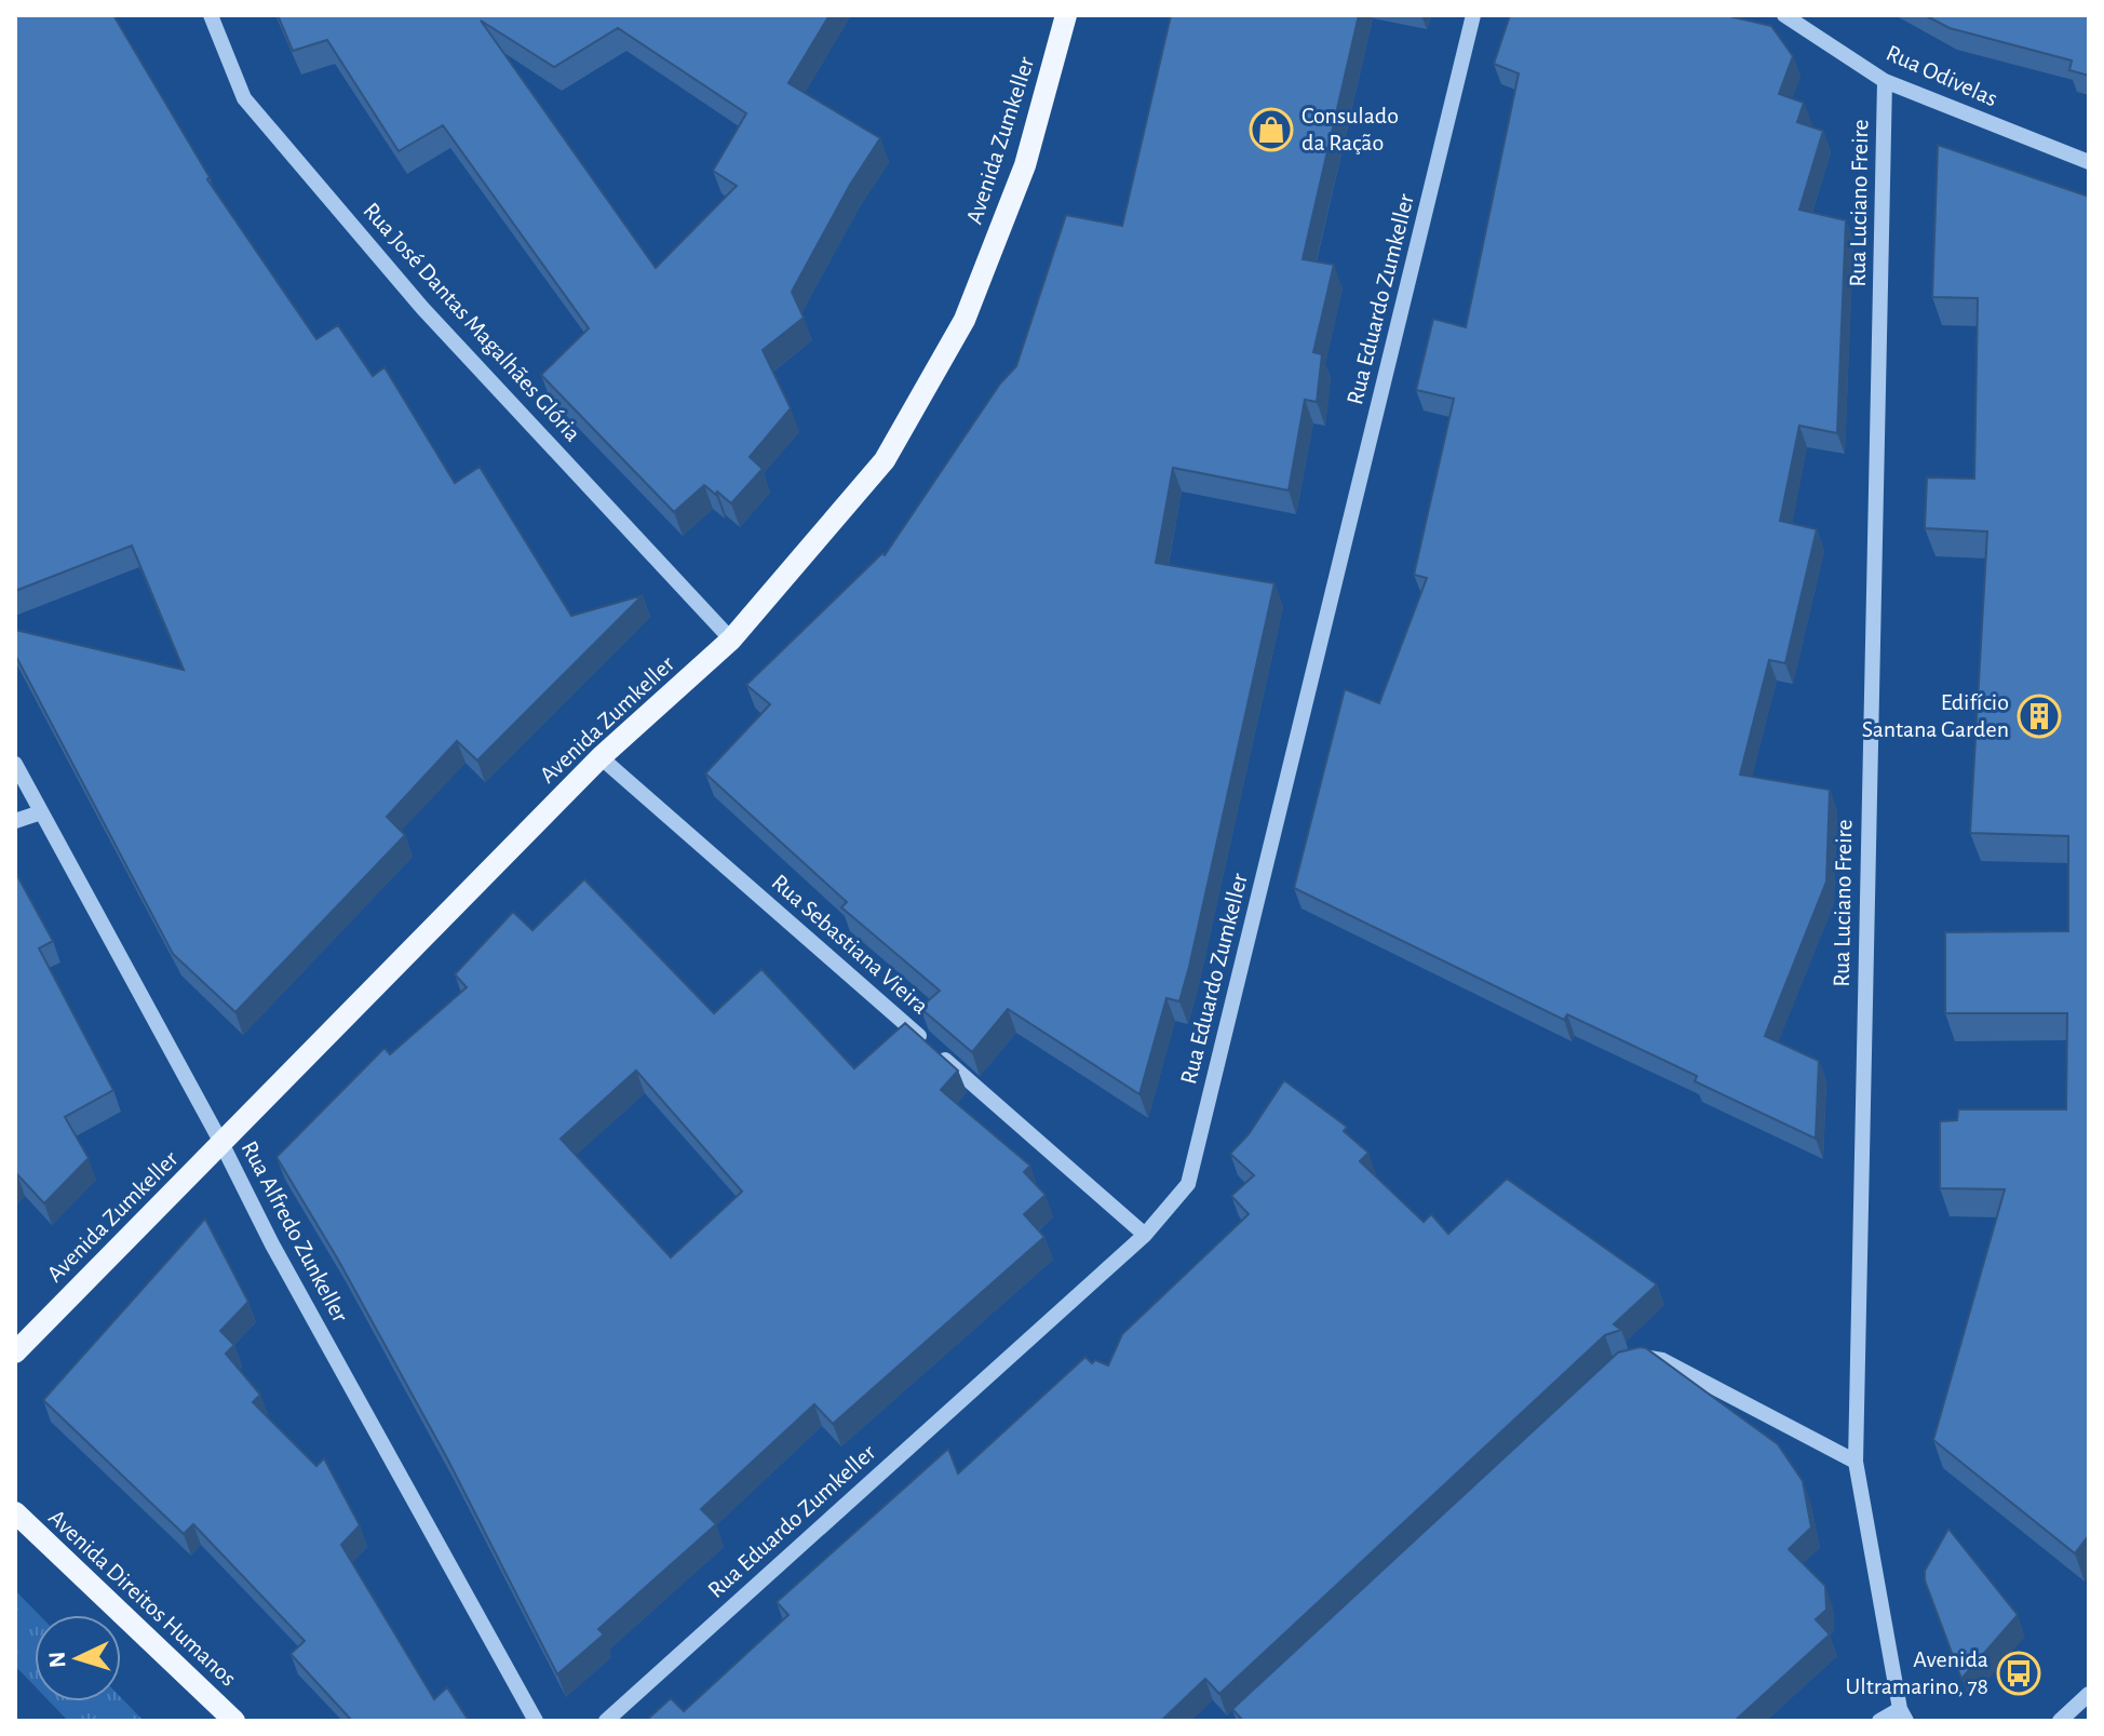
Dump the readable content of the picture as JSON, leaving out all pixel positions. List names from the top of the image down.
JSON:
{
  "streets": {
    "main road": ["Avenida Zumkeller", "Avenida Direitos Humanos"],
    "street": [
      "Rua Odivelas",
      "Rua Luciano Freire",
      "Rua Eduardo Zumkeller",
      "Rua José Dantas Magalhães Glória",
      "Rua Sebastiana Vieira",
      "Rua Alfredo Zunkeller"
    ]
  },
  "crossings": [
    ["Rua Odivelas", "Rua Luciano Freire"],
    ["Avenida Zumkeller", "Rua José Dantas Magalhães Glória"],
    ["Avenida Zumkeller", "Rua Sebastiana Vieira"],
    ["Avenida Zumkeller", "Rua Alfredo Zunkeller"],
    ["Rua Eduardo Zumkeller", "Rua Sebastiana Vieira"]
  ],
  "places": {
    "shop": ["Consulado da Ração"],
    "building": ["Edifício Santana Garden"],
    "bus stop": ["Avenida Ultramarino, 78"]
  },
  "north": "left"
}
